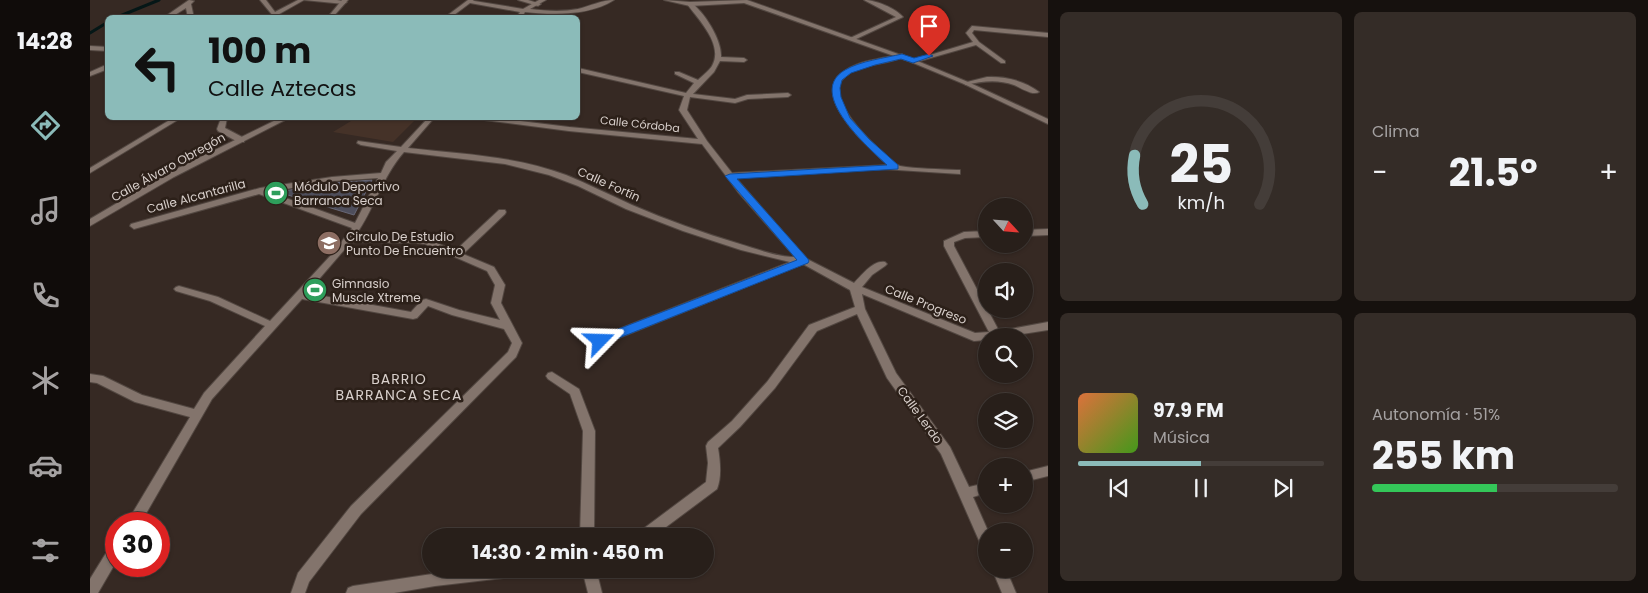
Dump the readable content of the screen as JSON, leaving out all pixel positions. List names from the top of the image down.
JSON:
{
  "streets": {
    "street": [
      "Calle Córdoba",
      "Calle Álvaro Obregón",
      "Calle Fortín",
      "Calle Alcantarilla",
      "Calle Progreso",
      "Calle Lerdo"
    ]
  },
  "crossings": [
    ["Calle Fortín", "Calle Progreso"],
    ["Calle Progreso", "Calle Lerdo"]
  ],
  "districts": ["BARRIO BARRANCA SECA"],
  "places": {
    "sports": ["Módulo Deportivo Barranca Seca", "Gimnasio Muscle Xtreme"],
    "school or university": ["Circulo De Estudio Punto De Encuentro"]
  },
  "north": "bottom right",
  "page": {
    "tabs": "14:28",
    "tile": [
      "Clima",
      ["Autonomía · 51%", "255 km"]
    ],
    "turn": ["100 m", "Calle Aztecas"],
    "heat": ["−", "21.5°", "+"],
    "map_buttons": ["+", "−"],
    "song": ["97.9 FM", "Música"],
    "limit": "30",
    "trip": "14:30 · 2 min · 450 m",
    "gauge": ["25", "km/h"]
  }
}
